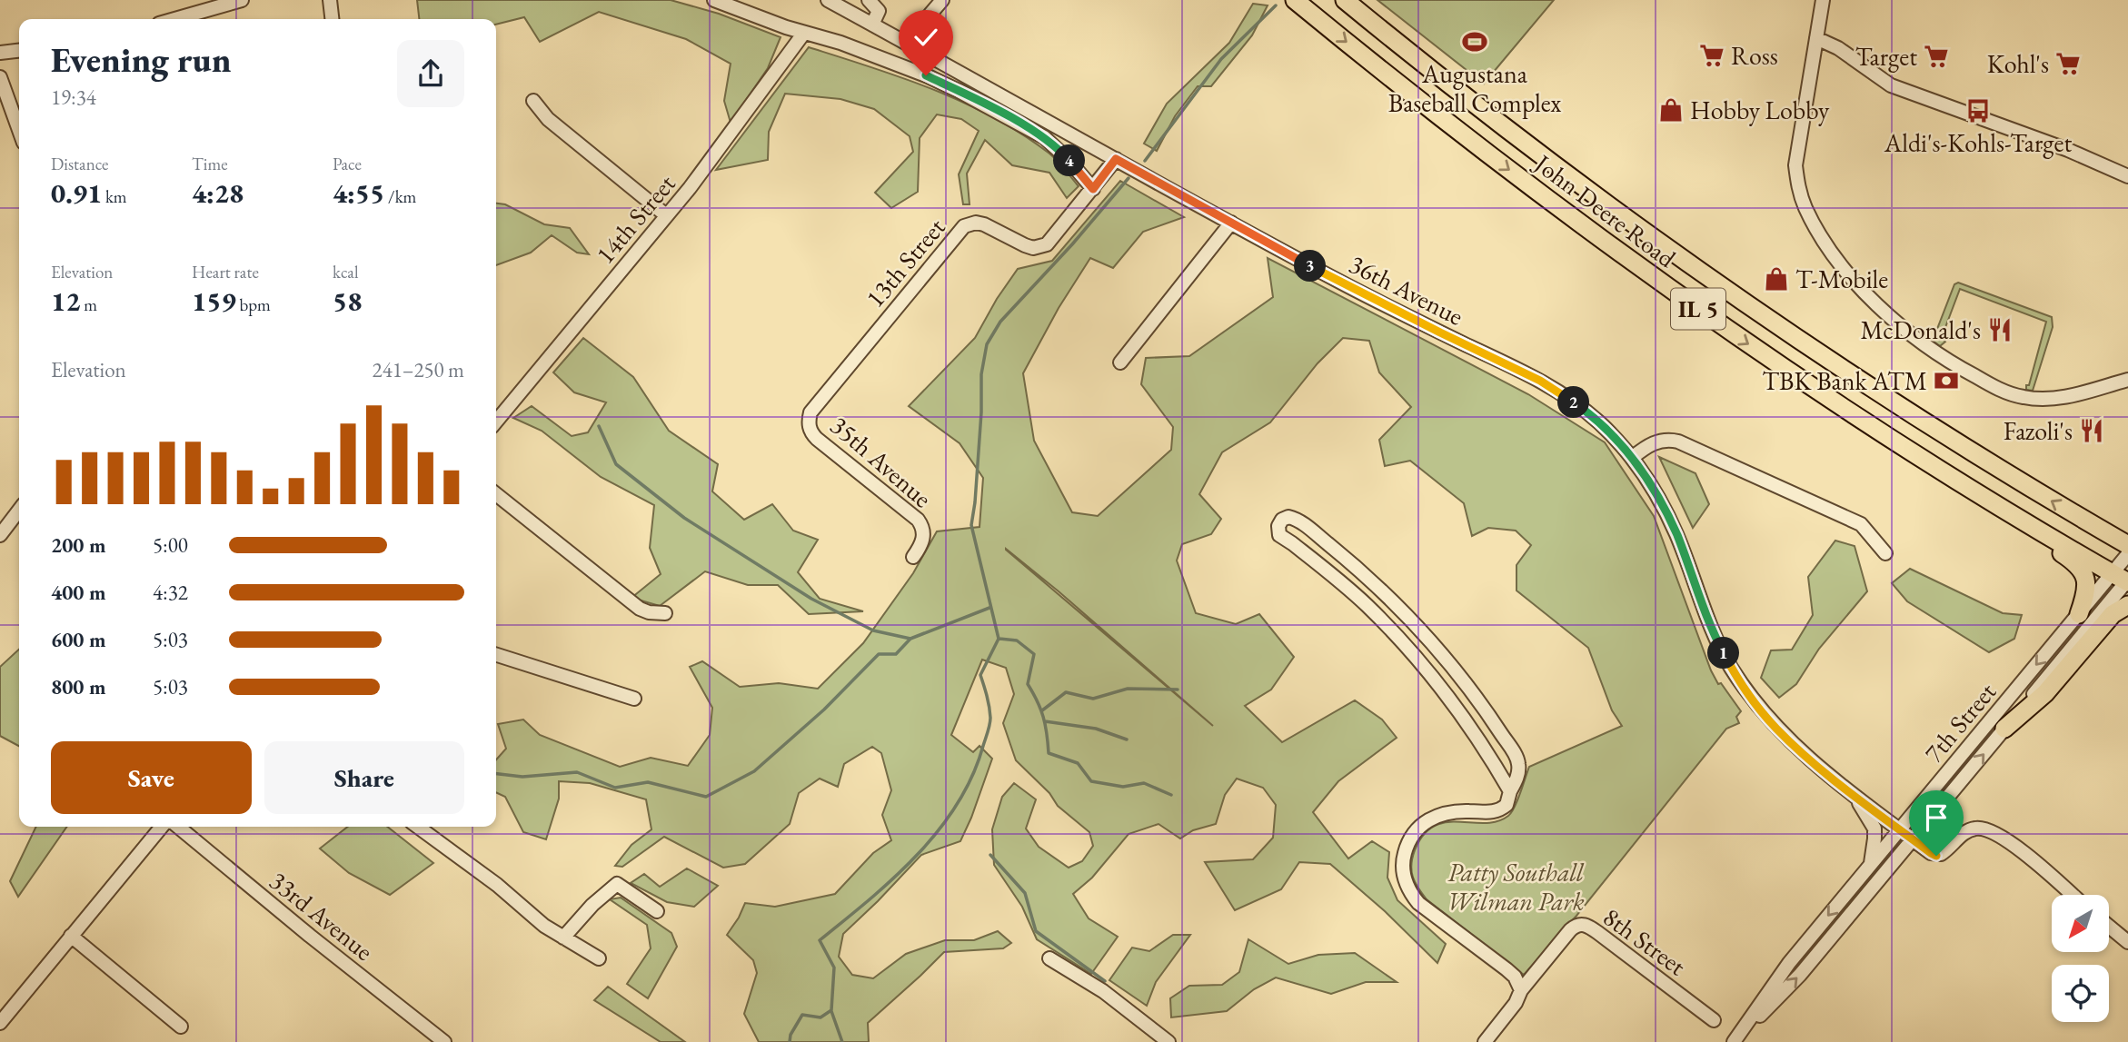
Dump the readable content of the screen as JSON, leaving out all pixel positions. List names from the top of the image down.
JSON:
{
  "streets": {
    "highway": ["John Deere Road", "IL 5"],
    "street": [
      "14th Street",
      "13th Street",
      "36th Avenue",
      "35th Avenue",
      "7th Street",
      "33rd Avenue",
      "8th Street"
    ]
  },
  "crossings": [
    ["John Deere Road", "7th Street"],
    ["13th Street", "36th Avenue"],
    ["13th Street", "35th Avenue"],
    ["36th Avenue", "7th Street"]
  ],
  "parks": ["Patty Southall Wilman Park"],
  "places": {
    "sports": ["Augustana Baseball Complex"],
    "supermarket": ["Ross", "Target", "Kohl's"],
    "shop": ["Hobby Lobby", "T-Mobile"],
    "bus stop": ["Aldi's-Kohls-Target"],
    "restaurant": ["McDonald's", "Fazoli's"],
    "bank": ["TBK Bank ATM"]
  },
  "north": "bottom left",
  "page": {
    "heading": ["Evening run", "19:34"],
    "stats": [
      ["Distance", "0.91 km"],
      ["Time", "4:28"],
      ["Pace", "4:55 /km"],
      ["Elevation", "12 m"],
      ["Heart rate", "159 bpm"],
      ["kcal", "58"]
    ],
    "pins": [
      "4",
      "3",
      "2",
      "1"
    ],
    "chart": ["Elevation", "241–250 m"],
    "list": [
      {
        "name": "200 m",
        "note": "5:00"
      },
      {
        "name": "400 m",
        "note": "4:32"
      },
      {
        "name": "600 m",
        "note": "5:03"
      },
      {
        "name": "800 m",
        "note": "5:03"
      }
    ],
    "buttons": ["Save", "Share"]
  }
}
